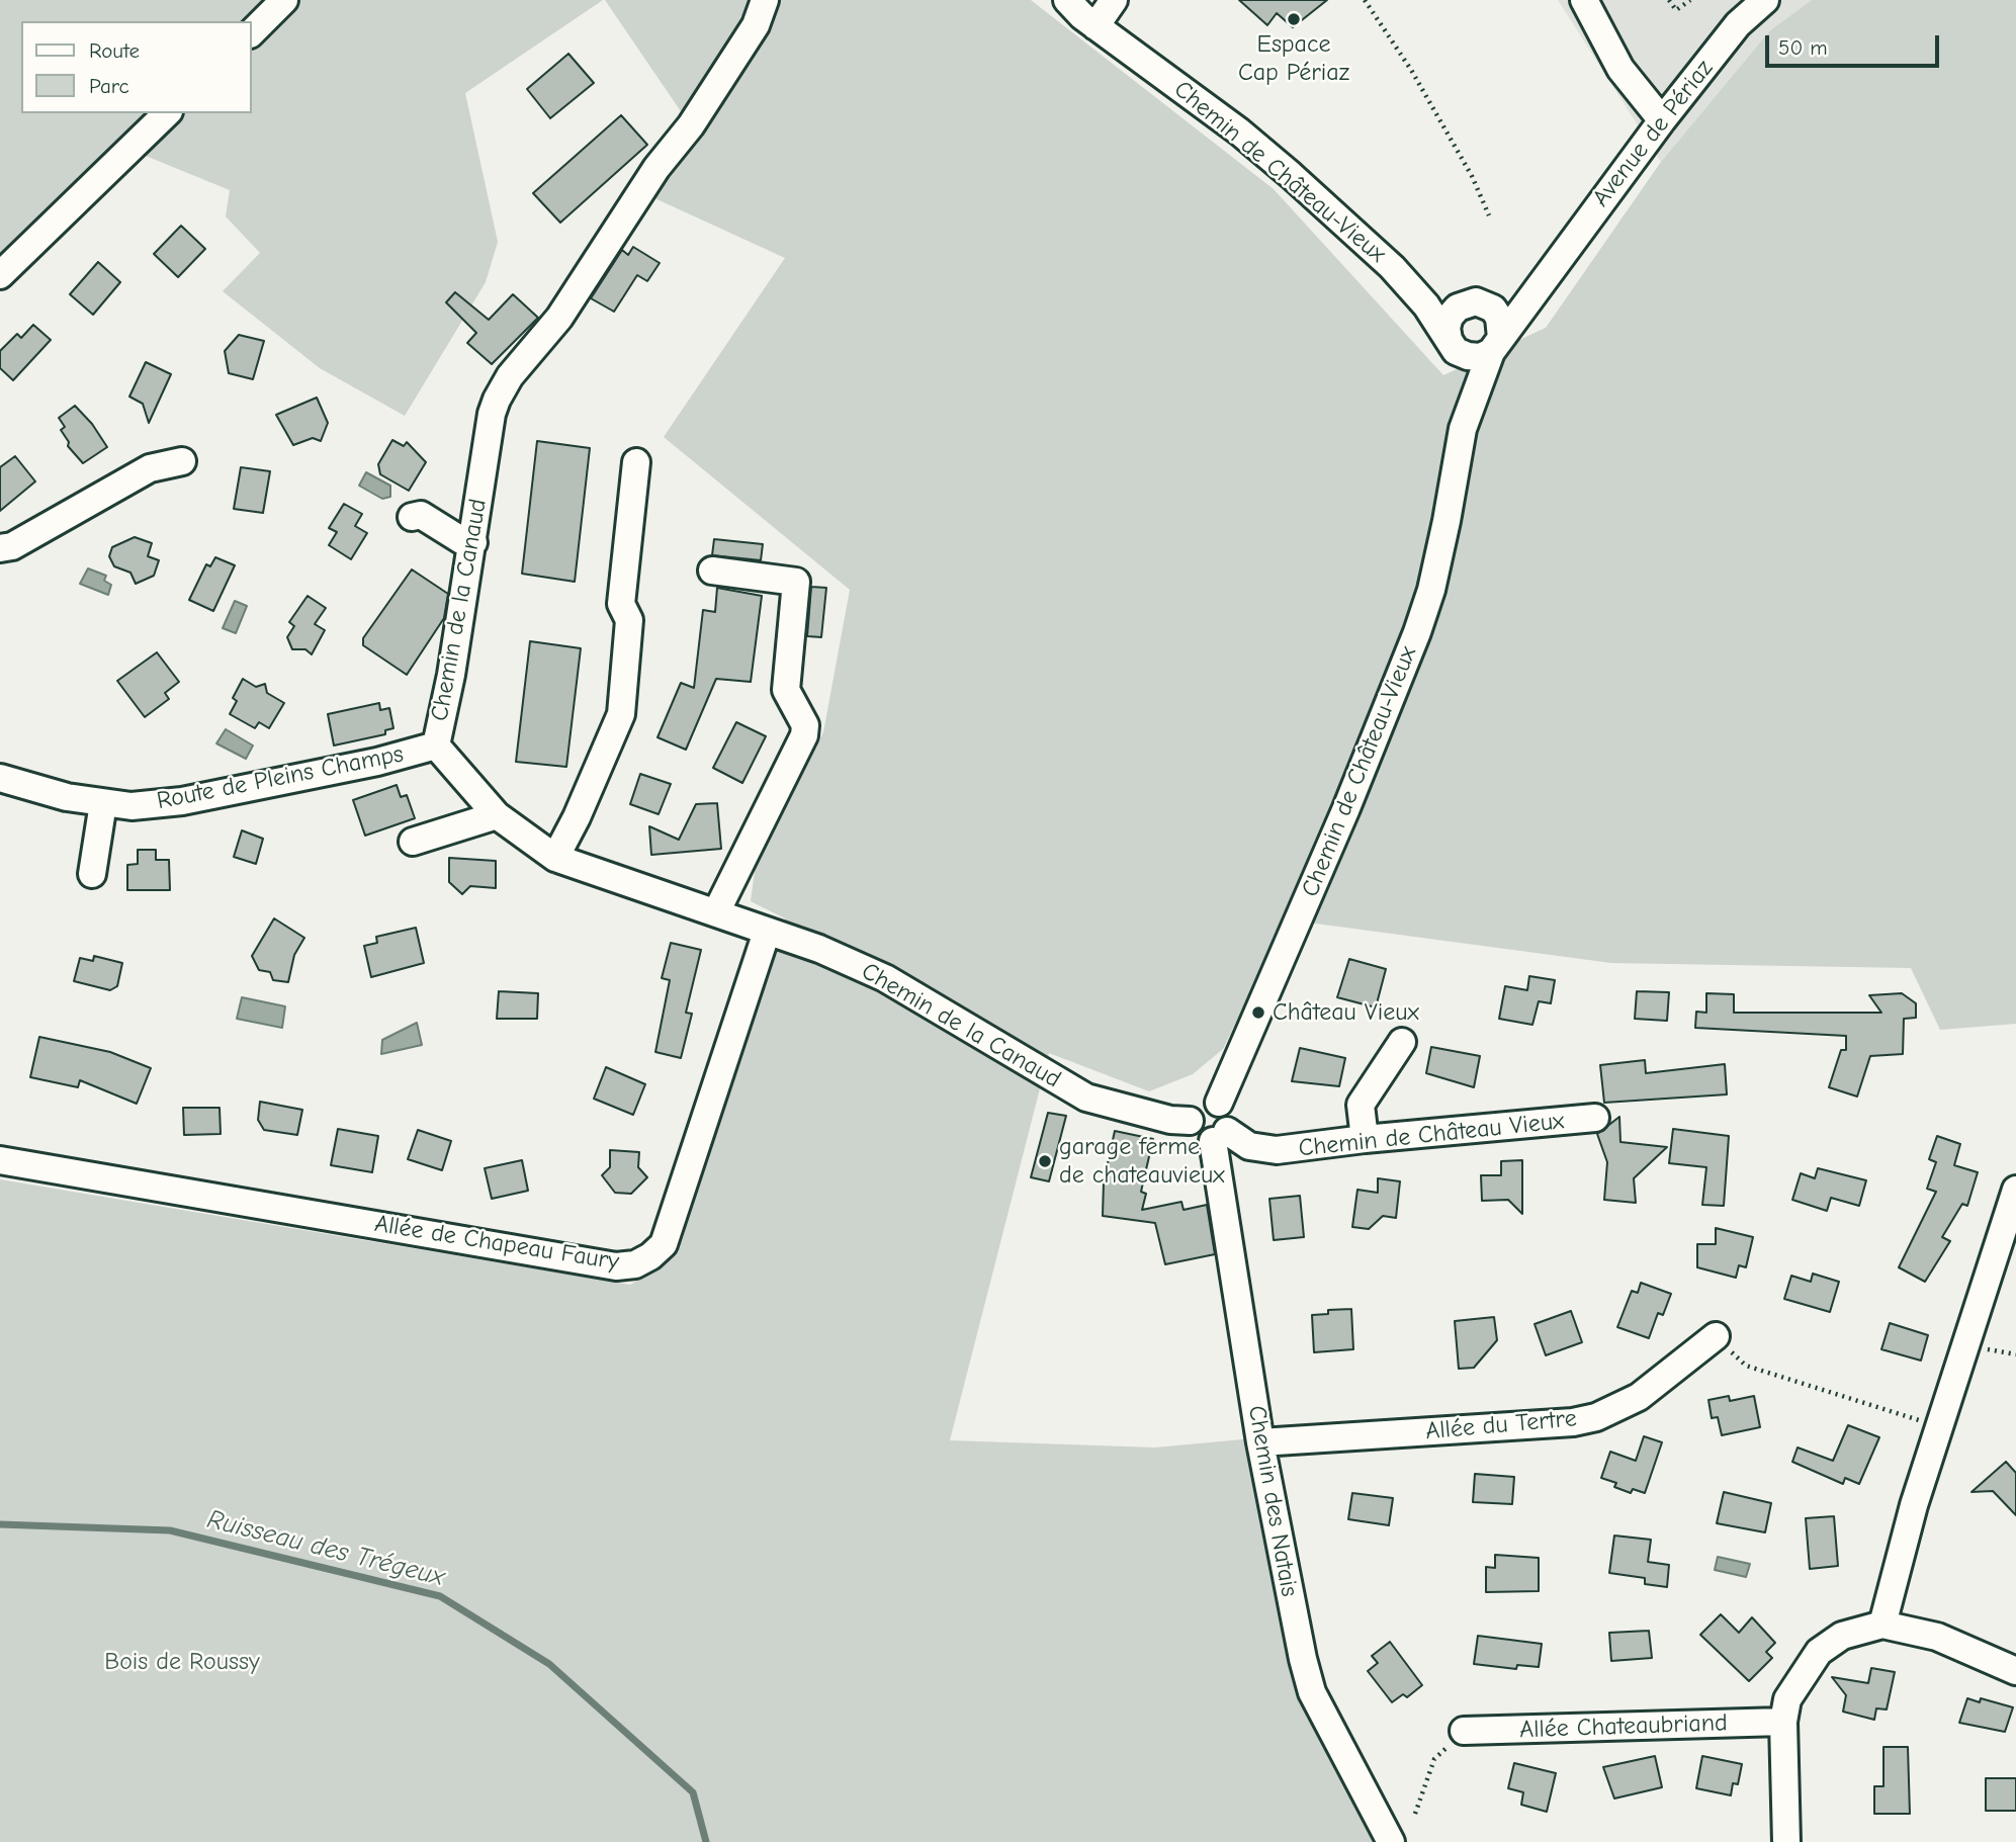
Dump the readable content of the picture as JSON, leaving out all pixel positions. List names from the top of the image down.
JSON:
{
  "streets": {
    "street": [
      "Avenue de Périaz",
      "Chemin de Château-Vieux",
      "Chemin de la Canaud",
      "Route de Pleins Champs",
      "Chemin de Château Vieux",
      "Allée de Chapeau Faury",
      "Allée du Tertre",
      "Chemin des Natais",
      "Allée Chateaubriand"
    ]
  },
  "crossings": [
    ["Avenue de Périaz", "Chemin de Château-Vieux"],
    ["Chemin de Château-Vieux", "Chemin de la Canaud"],
    ["Chemin de Château-Vieux", "Chemin de Château Vieux"],
    ["Chemin de Château-Vieux", "Chemin des Natais"],
    ["Chemin de la Canaud", "Route de Pleins Champs"],
    ["Chemin de la Canaud", "Chemin de Château Vieux"],
    ["Chemin de la Canaud", "Allée de Chapeau Faury"],
    ["Chemin de la Canaud", "Chemin des Natais"],
    ["Chemin de Château Vieux", "Chemin des Natais"],
    ["Allée du Tertre", "Chemin des Natais"]
  ],
  "water": ["Ruisseau des Trégeux"],
  "parks": ["Bois de Roussy"],
  "places": ["Espace Cap Périaz", "Château Vieux", "garage ferme de chateauvieux"],
  "legend": ["Route", "Parc"],
  "scale_bar": "50 m"
}
